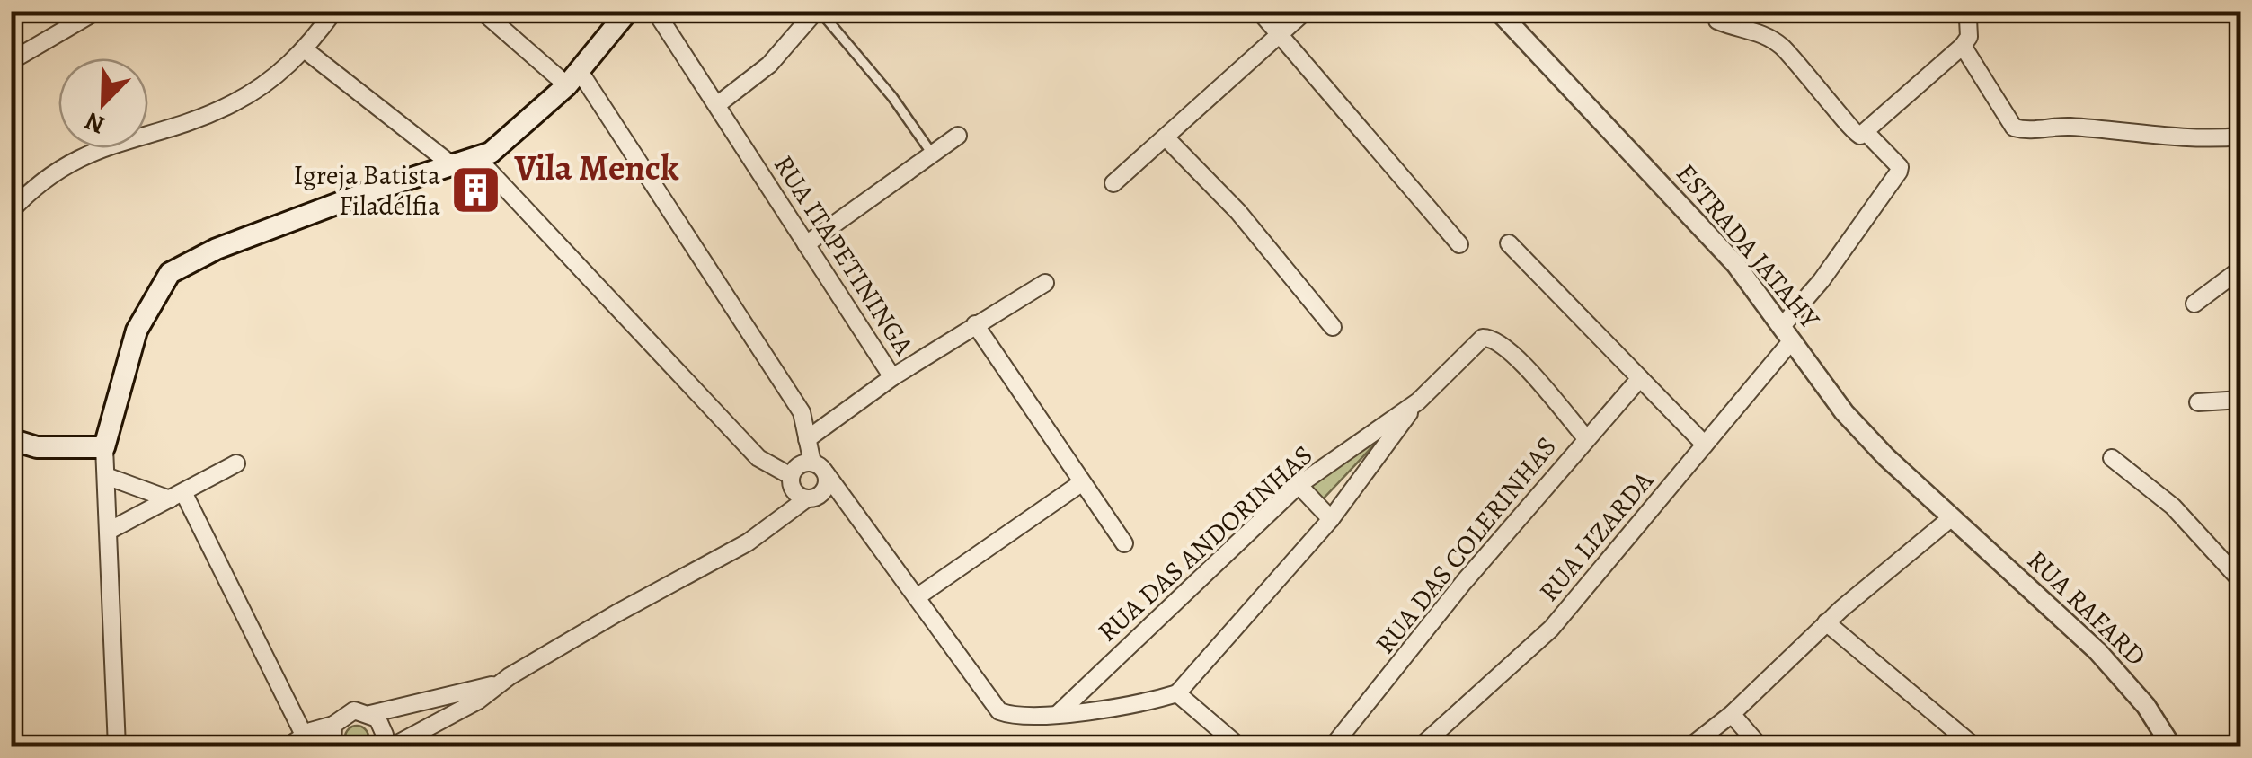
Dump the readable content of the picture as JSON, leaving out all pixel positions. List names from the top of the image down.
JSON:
{
  "streets": {
    "street": [
      "ESTRADA JATAHY",
      "RUA ITAPETININGA",
      "RUA LIZARDA",
      "RUA DAS ANDORINHAS",
      "RUA DAS COLERINHAS",
      "RUA RAFARD"
    ]
  },
  "crossings": [
    ["ESTRADA JATAHY", "RUA LIZARDA"],
    ["ESTRADA JATAHY", "RUA RAFARD"],
    ["RUA DAS ANDORINHAS", "RUA DAS COLERINHAS"]
  ],
  "districts": ["Vila Menck"],
  "places": {
    "building": ["Igreja Batista Filadélfia"]
  },
  "north": "bottom left"
}
